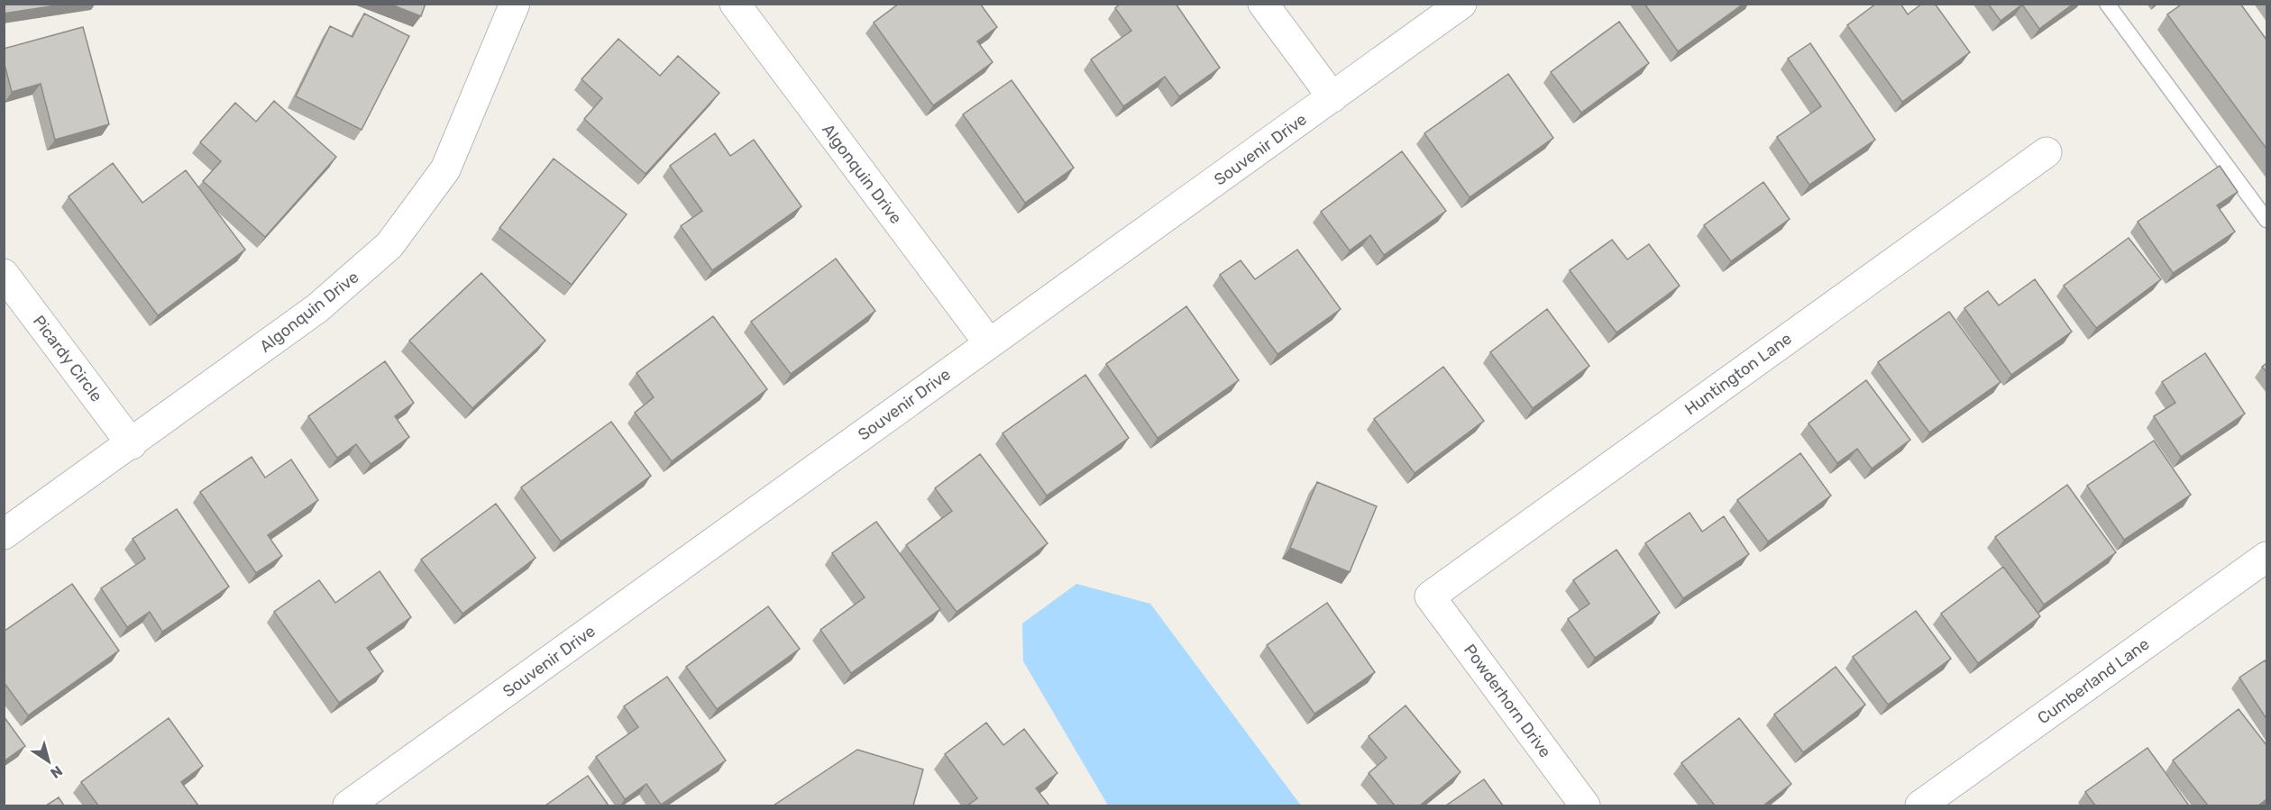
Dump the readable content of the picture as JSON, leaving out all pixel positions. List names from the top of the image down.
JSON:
{
  "streets": {
    "street": [
      "Souvenir Drive",
      "Algonquin Drive",
      "Picardy Circle",
      "Huntington Lane",
      "Cumberland Lane",
      "Powderhorn Drive"
    ]
  },
  "crossings": [
    ["Souvenir Drive", "Algonquin Drive"],
    ["Algonquin Drive", "Picardy Circle"],
    ["Huntington Lane", "Powderhorn Drive"]
  ],
  "north": "bottom right"
}
